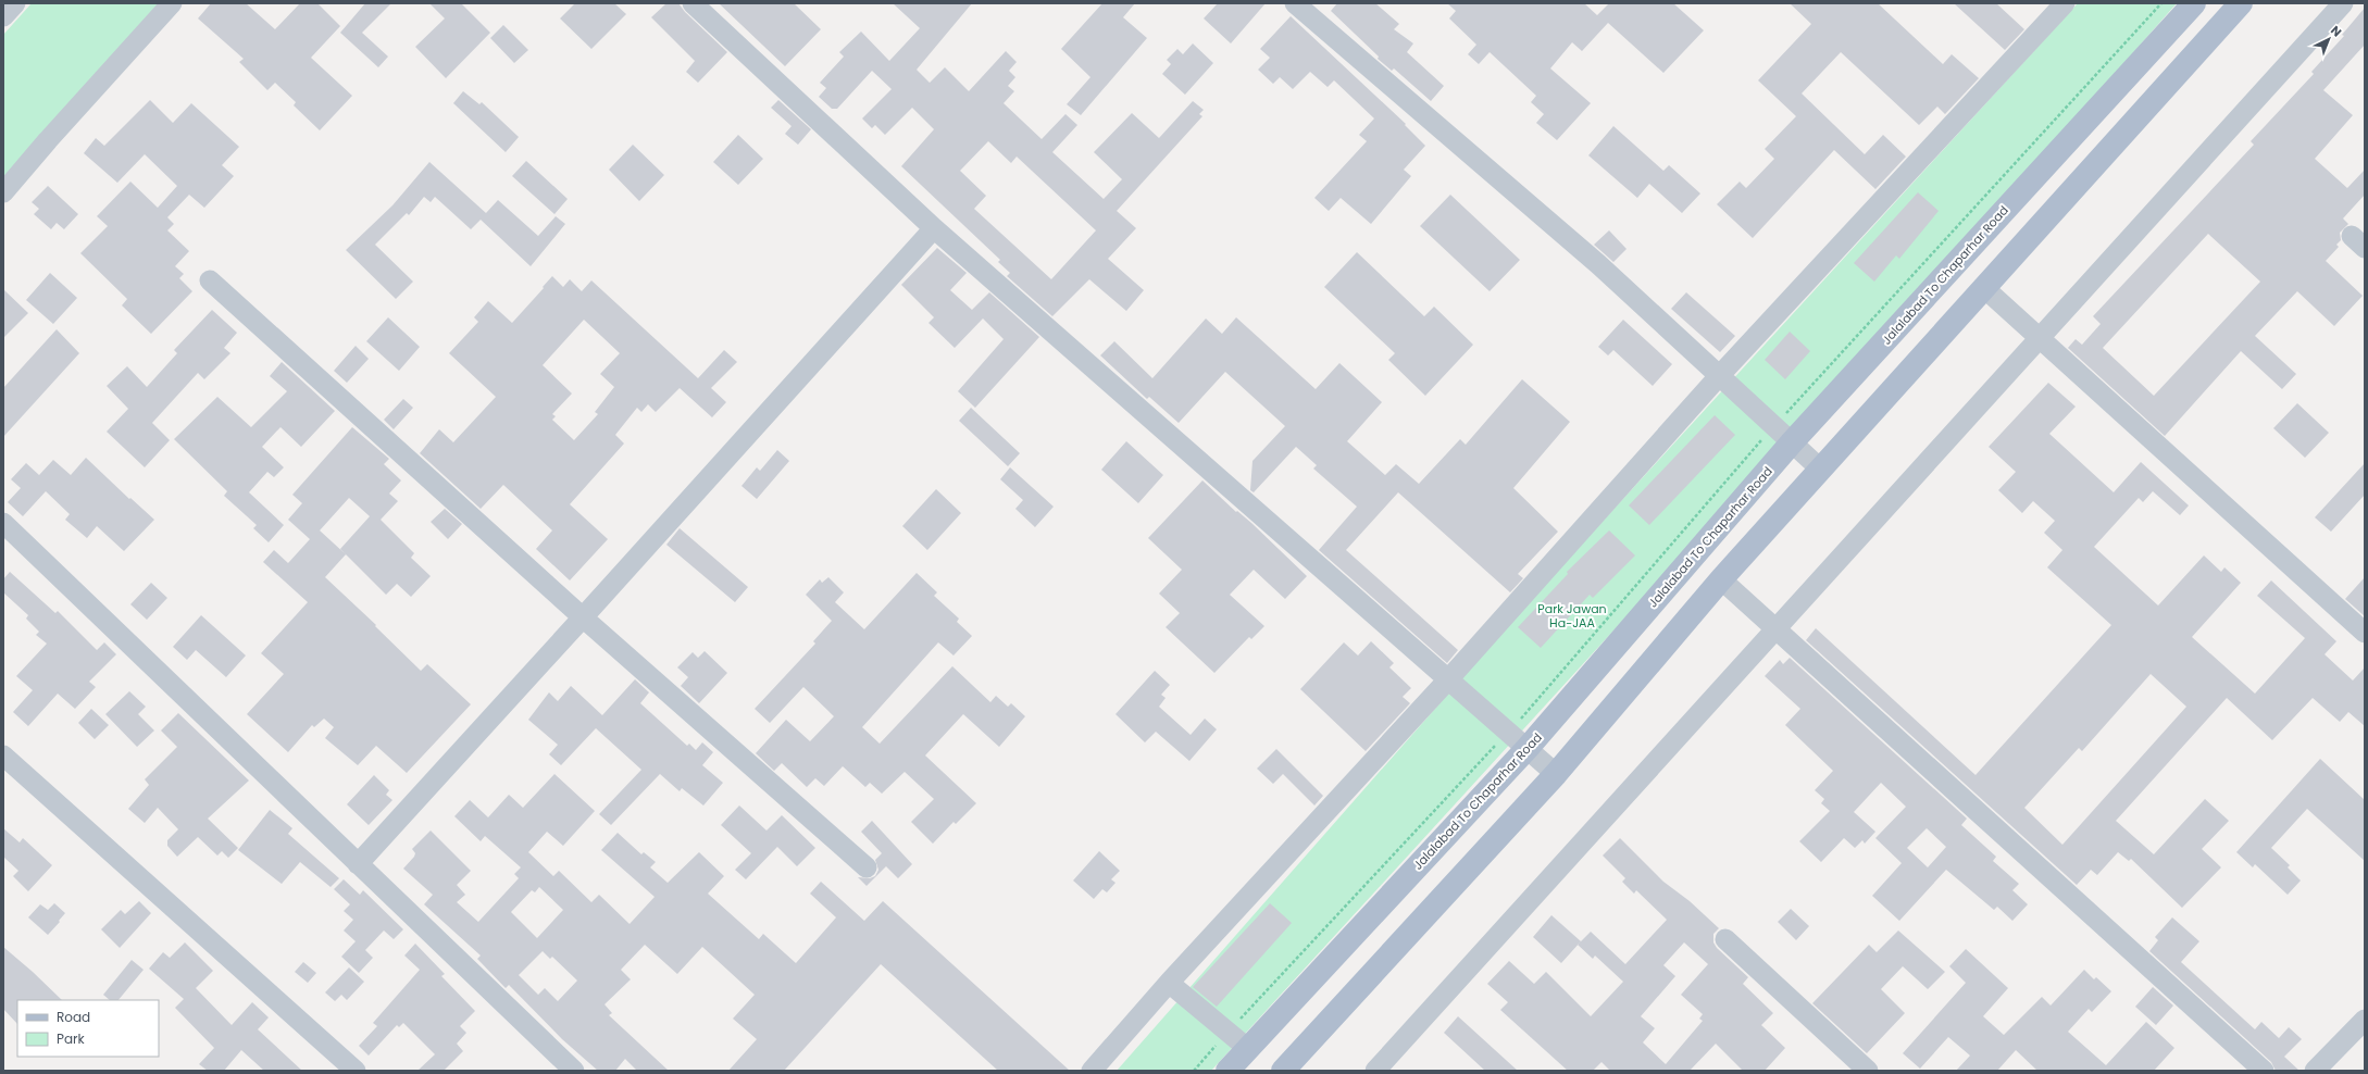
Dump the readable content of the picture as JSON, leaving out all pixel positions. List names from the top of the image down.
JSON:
{
  "streets": {
    "main road": ["Jalalabad To Chaparhar Road"]
  },
  "parks": ["Park Jawan Ha-JAA"],
  "legend": ["Road", "Park"],
  "north": "top right"
}
